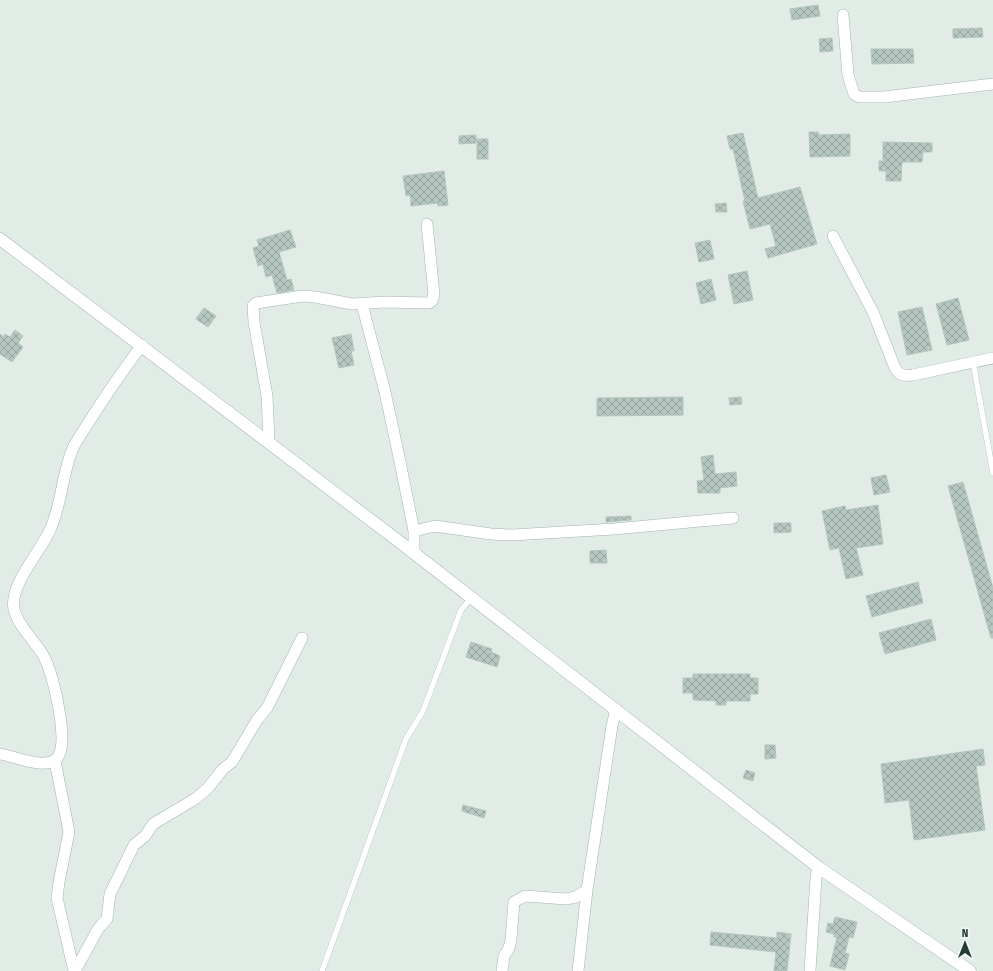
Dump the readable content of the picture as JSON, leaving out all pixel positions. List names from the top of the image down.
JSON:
{
  "north": "top"
}
